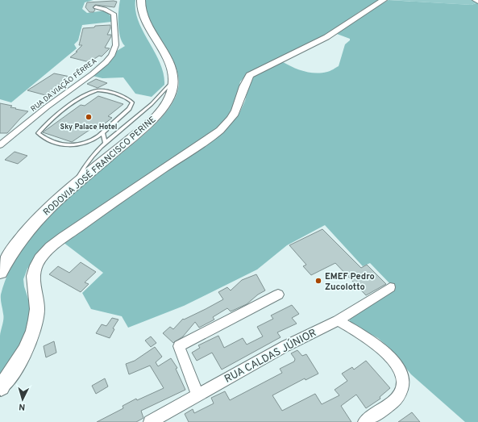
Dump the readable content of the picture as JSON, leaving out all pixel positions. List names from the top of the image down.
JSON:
{
  "streets": {
    "main road": ["RODOVIA JOSÉ FRANCISCO PERINE"],
    "street": ["RUA DA VIAÇÃO FÊRREA", "RUA CALDAS JÚNIOR"]
  },
  "places": ["Sky Palace Hotel", "EMEF Pedro Zucolotto"],
  "north": "bottom"
}
